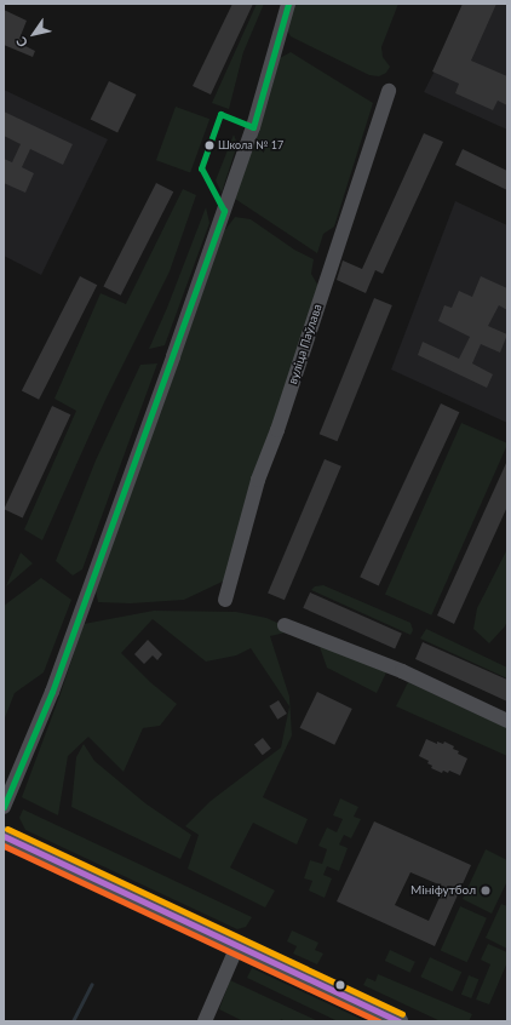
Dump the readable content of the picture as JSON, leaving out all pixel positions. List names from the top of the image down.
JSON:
{
  "streets": {
    "street": ["вуліца Паўлава"]
  },
  "places": ["Школа № 17", "Мініфутбол"],
  "north": "bottom left"
}
